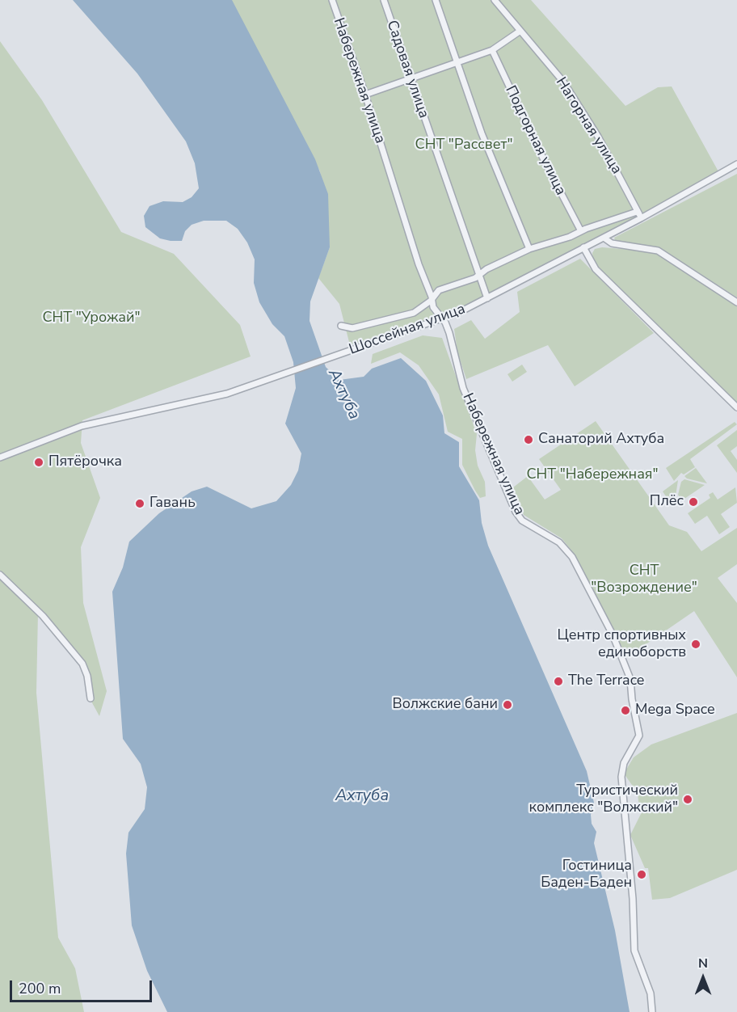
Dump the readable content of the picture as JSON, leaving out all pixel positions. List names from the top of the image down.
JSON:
{
  "streets": {
    "street": [
      "Садовая улица",
      "Набережная улица",
      "Нагорная улица",
      "Подгорная улица",
      "Шоссейная улица"
    ]
  },
  "crossings": [
    ["Садовая улица", "Шоссейная улица"],
    ["Набережная улица", "Шоссейная улица"],
    ["Нагорная улица", "Шоссейная улица"]
  ],
  "water": ["Ахтуба"],
  "parks": [
    "СНТ \"Рассвет\"",
    "СНТ \"Урожай\"",
    "СНТ \"Набережная\"",
    "СНТ \"Возрождение\""
  ],
  "places": [
    "Санаторий Ахтуба",
    "Пятёрочка",
    "Плёс",
    "Гавань",
    "Центр спортивных единоборств",
    "The Terrace",
    "Волжские бани",
    "Mega Space",
    "Туристический комплекс \"Волжский\"",
    "Гостиница Баден-Баден"
  ],
  "scale_bar": "200 m",
  "north": "top"
}
